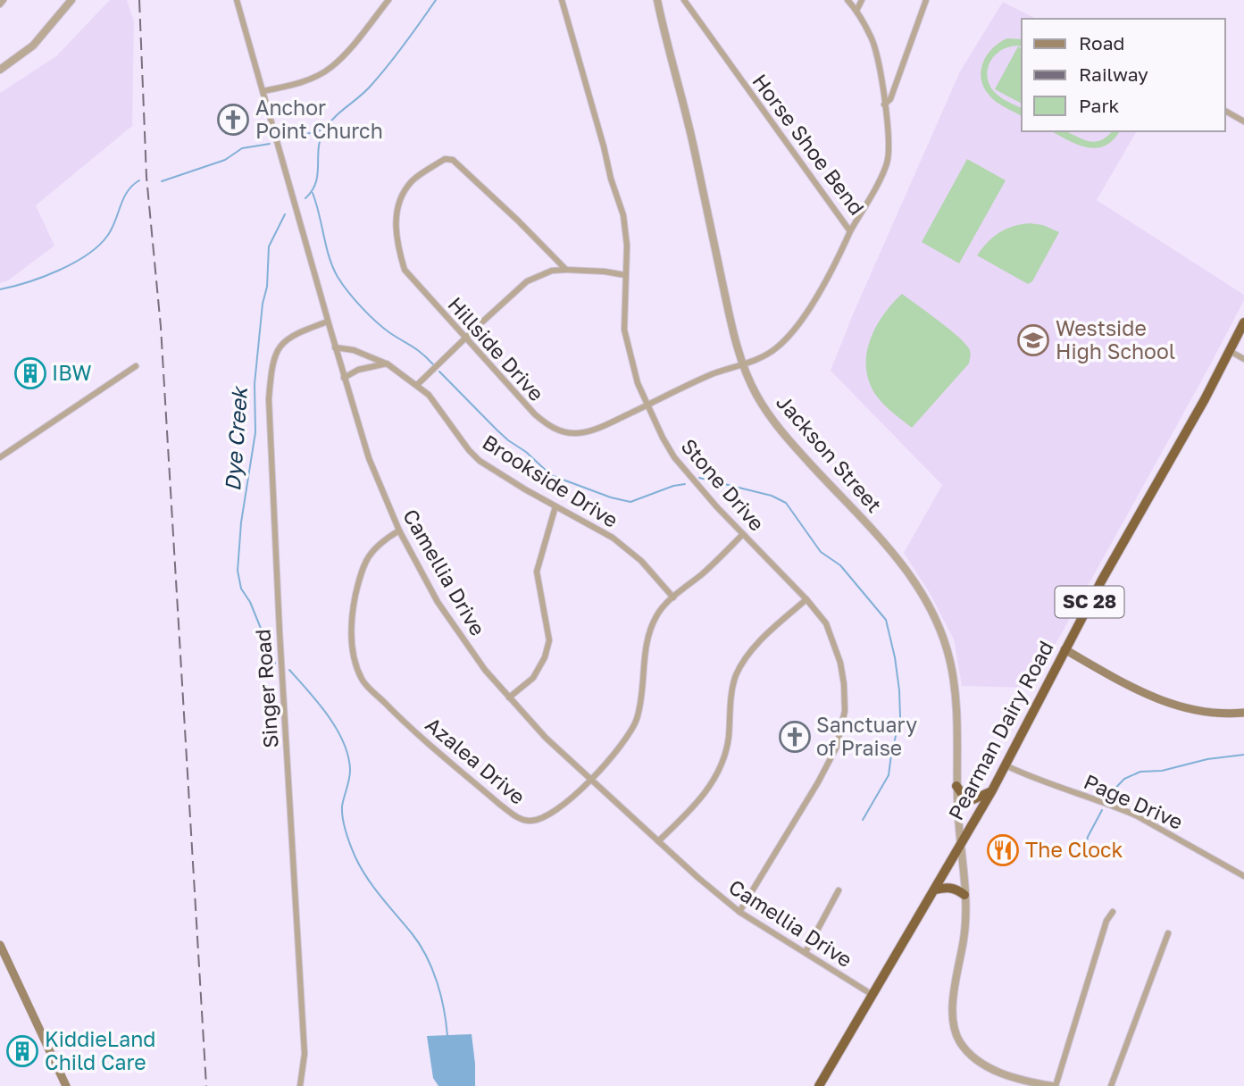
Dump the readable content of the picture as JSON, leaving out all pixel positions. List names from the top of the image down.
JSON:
{
  "streets": {
    "highway": ["SC 28", "Pearman Dairy Road"],
    "street": [
      "Horse Shoe Bend",
      "Hillside Drive",
      "Jackson Street",
      "Brookside Drive",
      "Stone Drive",
      "Camellia Drive",
      "Singer Road",
      "Azalea Drive",
      "Page Drive"
    ]
  },
  "crossings": [
    ["Horse Shoe Bend", "Hillside Drive"],
    ["Hillside Drive", "Jackson Street"],
    ["Hillside Drive", "Stone Drive"],
    ["Jackson Street", "Pearman Dairy Road"],
    ["Brookside Drive", "Camellia Drive"],
    ["Brookside Drive", "Azalea Drive"],
    ["Stone Drive", "Camellia Drive"],
    ["Stone Drive", "Azalea Drive"],
    ["Camellia Drive", "Singer Road"],
    ["Camellia Drive", "Pearman Dairy Road"],
    ["Camellia Drive", "Azalea Drive"],
    ["Pearman Dairy Road", "Page Drive"]
  ],
  "water": ["Dye Creek"],
  "places": {
    "church": ["Anchor Point Church", "Sanctuary of Praise"],
    "school or university": ["Westside High School"],
    "building": ["IBW", "KiddieLand Child Care"],
    "restaurant": ["The Clock"]
  },
  "legend": ["Road", "Railway", "Park"]
}
